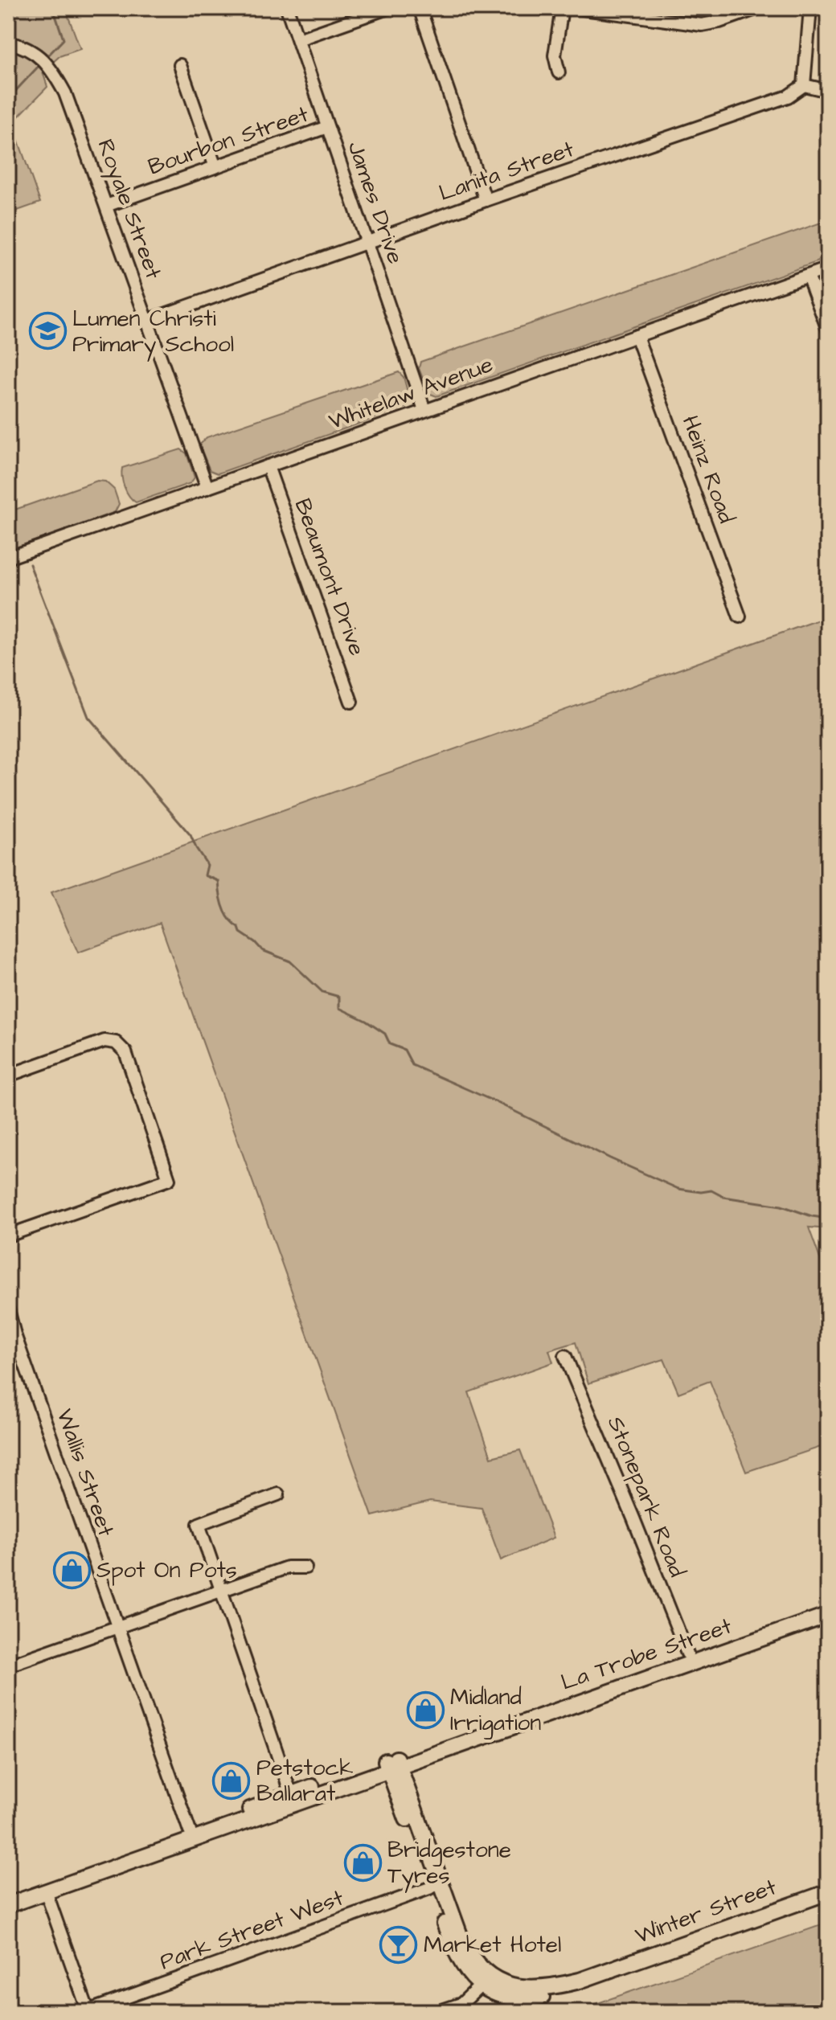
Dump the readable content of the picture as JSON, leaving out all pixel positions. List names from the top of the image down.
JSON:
{
  "streets": {
    "main road": ["La Trobe Street", "Winter Street"],
    "street": [
      "Bourbon Street",
      "Lanita Street",
      "James Drive",
      "Royale Street",
      "Whitelaw Avenue",
      "Heinz Road",
      "Beaumont Drive",
      "Wallis Street",
      "Stonepark Road",
      "Park Street West"
    ]
  },
  "crossings": [
    ["Bourbon Street", "James Drive"],
    ["Bourbon Street", "Royale Street"],
    ["Lanita Street", "James Drive"],
    ["Lanita Street", "Royale Street"],
    ["James Drive", "Whitelaw Avenue"],
    ["Royale Street", "Whitelaw Avenue"],
    ["Whitelaw Avenue", "Heinz Road"],
    ["Whitelaw Avenue", "Beaumont Drive"],
    ["Wallis Street", "La Trobe Street"],
    ["Stonepark Road", "La Trobe Street"]
  ],
  "places": {
    "school or university": ["Lumen Christi Primary School"],
    "shop": [
      "Spot On Pots",
      "Midland Irrigation",
      "Petstock Ballarat",
      "Bridgestone Tyres"
    ],
    "bar": ["Market Hotel"]
  }
}
